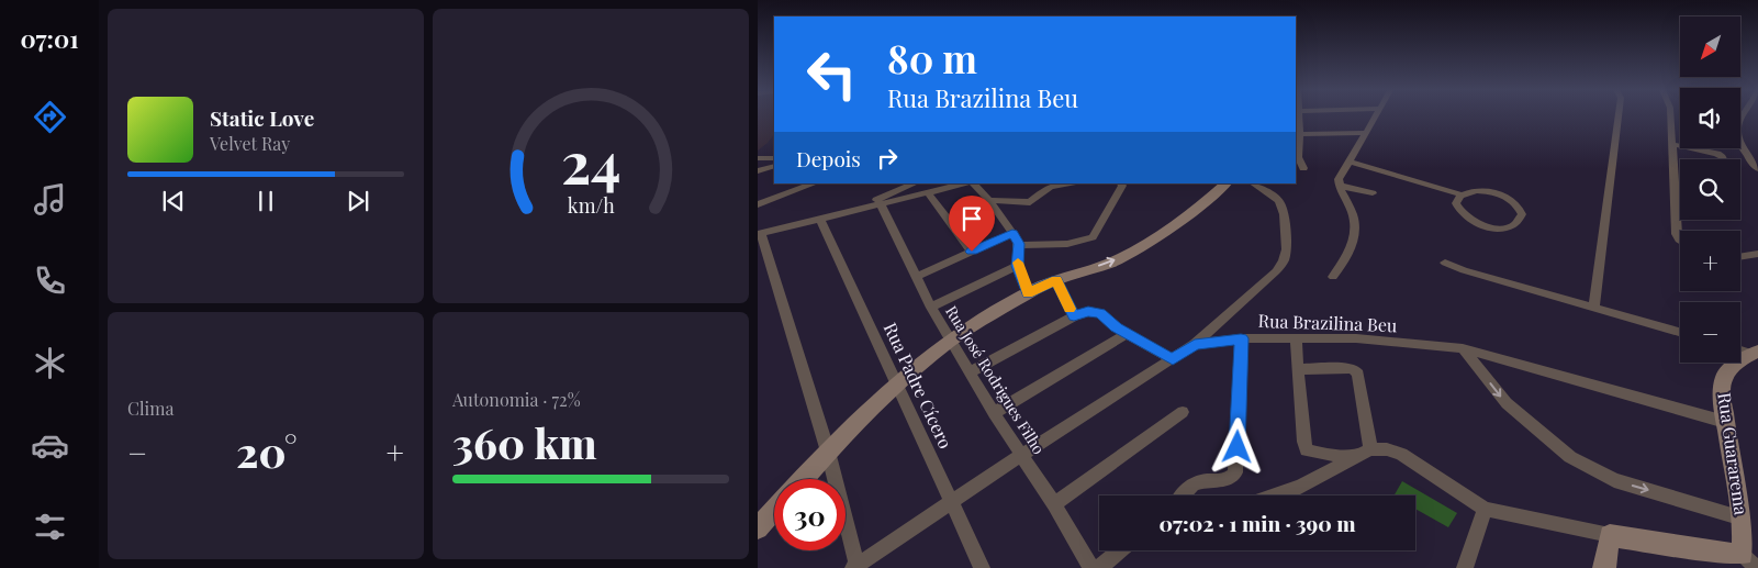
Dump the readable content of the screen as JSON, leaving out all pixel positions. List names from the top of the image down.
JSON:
{
  "streets": {
    "street": [
      "Rua Brazilina Beu",
      "Rua José Rodrigues Filho",
      "Rua Padre Cícero",
      "Rua Guararema"
    ]
  },
  "crossings": [
    ["Rua Brazilina Beu", "Rua José Rodrigues Filho"],
    ["Rua Brazilina Beu", "Rua Padre Cícero"],
    ["Rua Brazilina Beu", "Rua Guararema"]
  ],
  "north": "bottom left",
  "page": {
    "tabs": "07:01",
    "map_buttons": ["+", "−"],
    "turn": ["80 m", "Rua Brazilina Beu"],
    "song": ["Static Love", "Velvet Ray"],
    "then": "Depois",
    "tile": [
      "Clima",
      ["Autonomia · 72%", "360 km"]
    ],
    "heat": ["−", "20°", "+"],
    "limit": "30",
    "trip": "07:02 · 1 min · 390 m",
    "gauge": ["24", "km/h"]
  }
}
